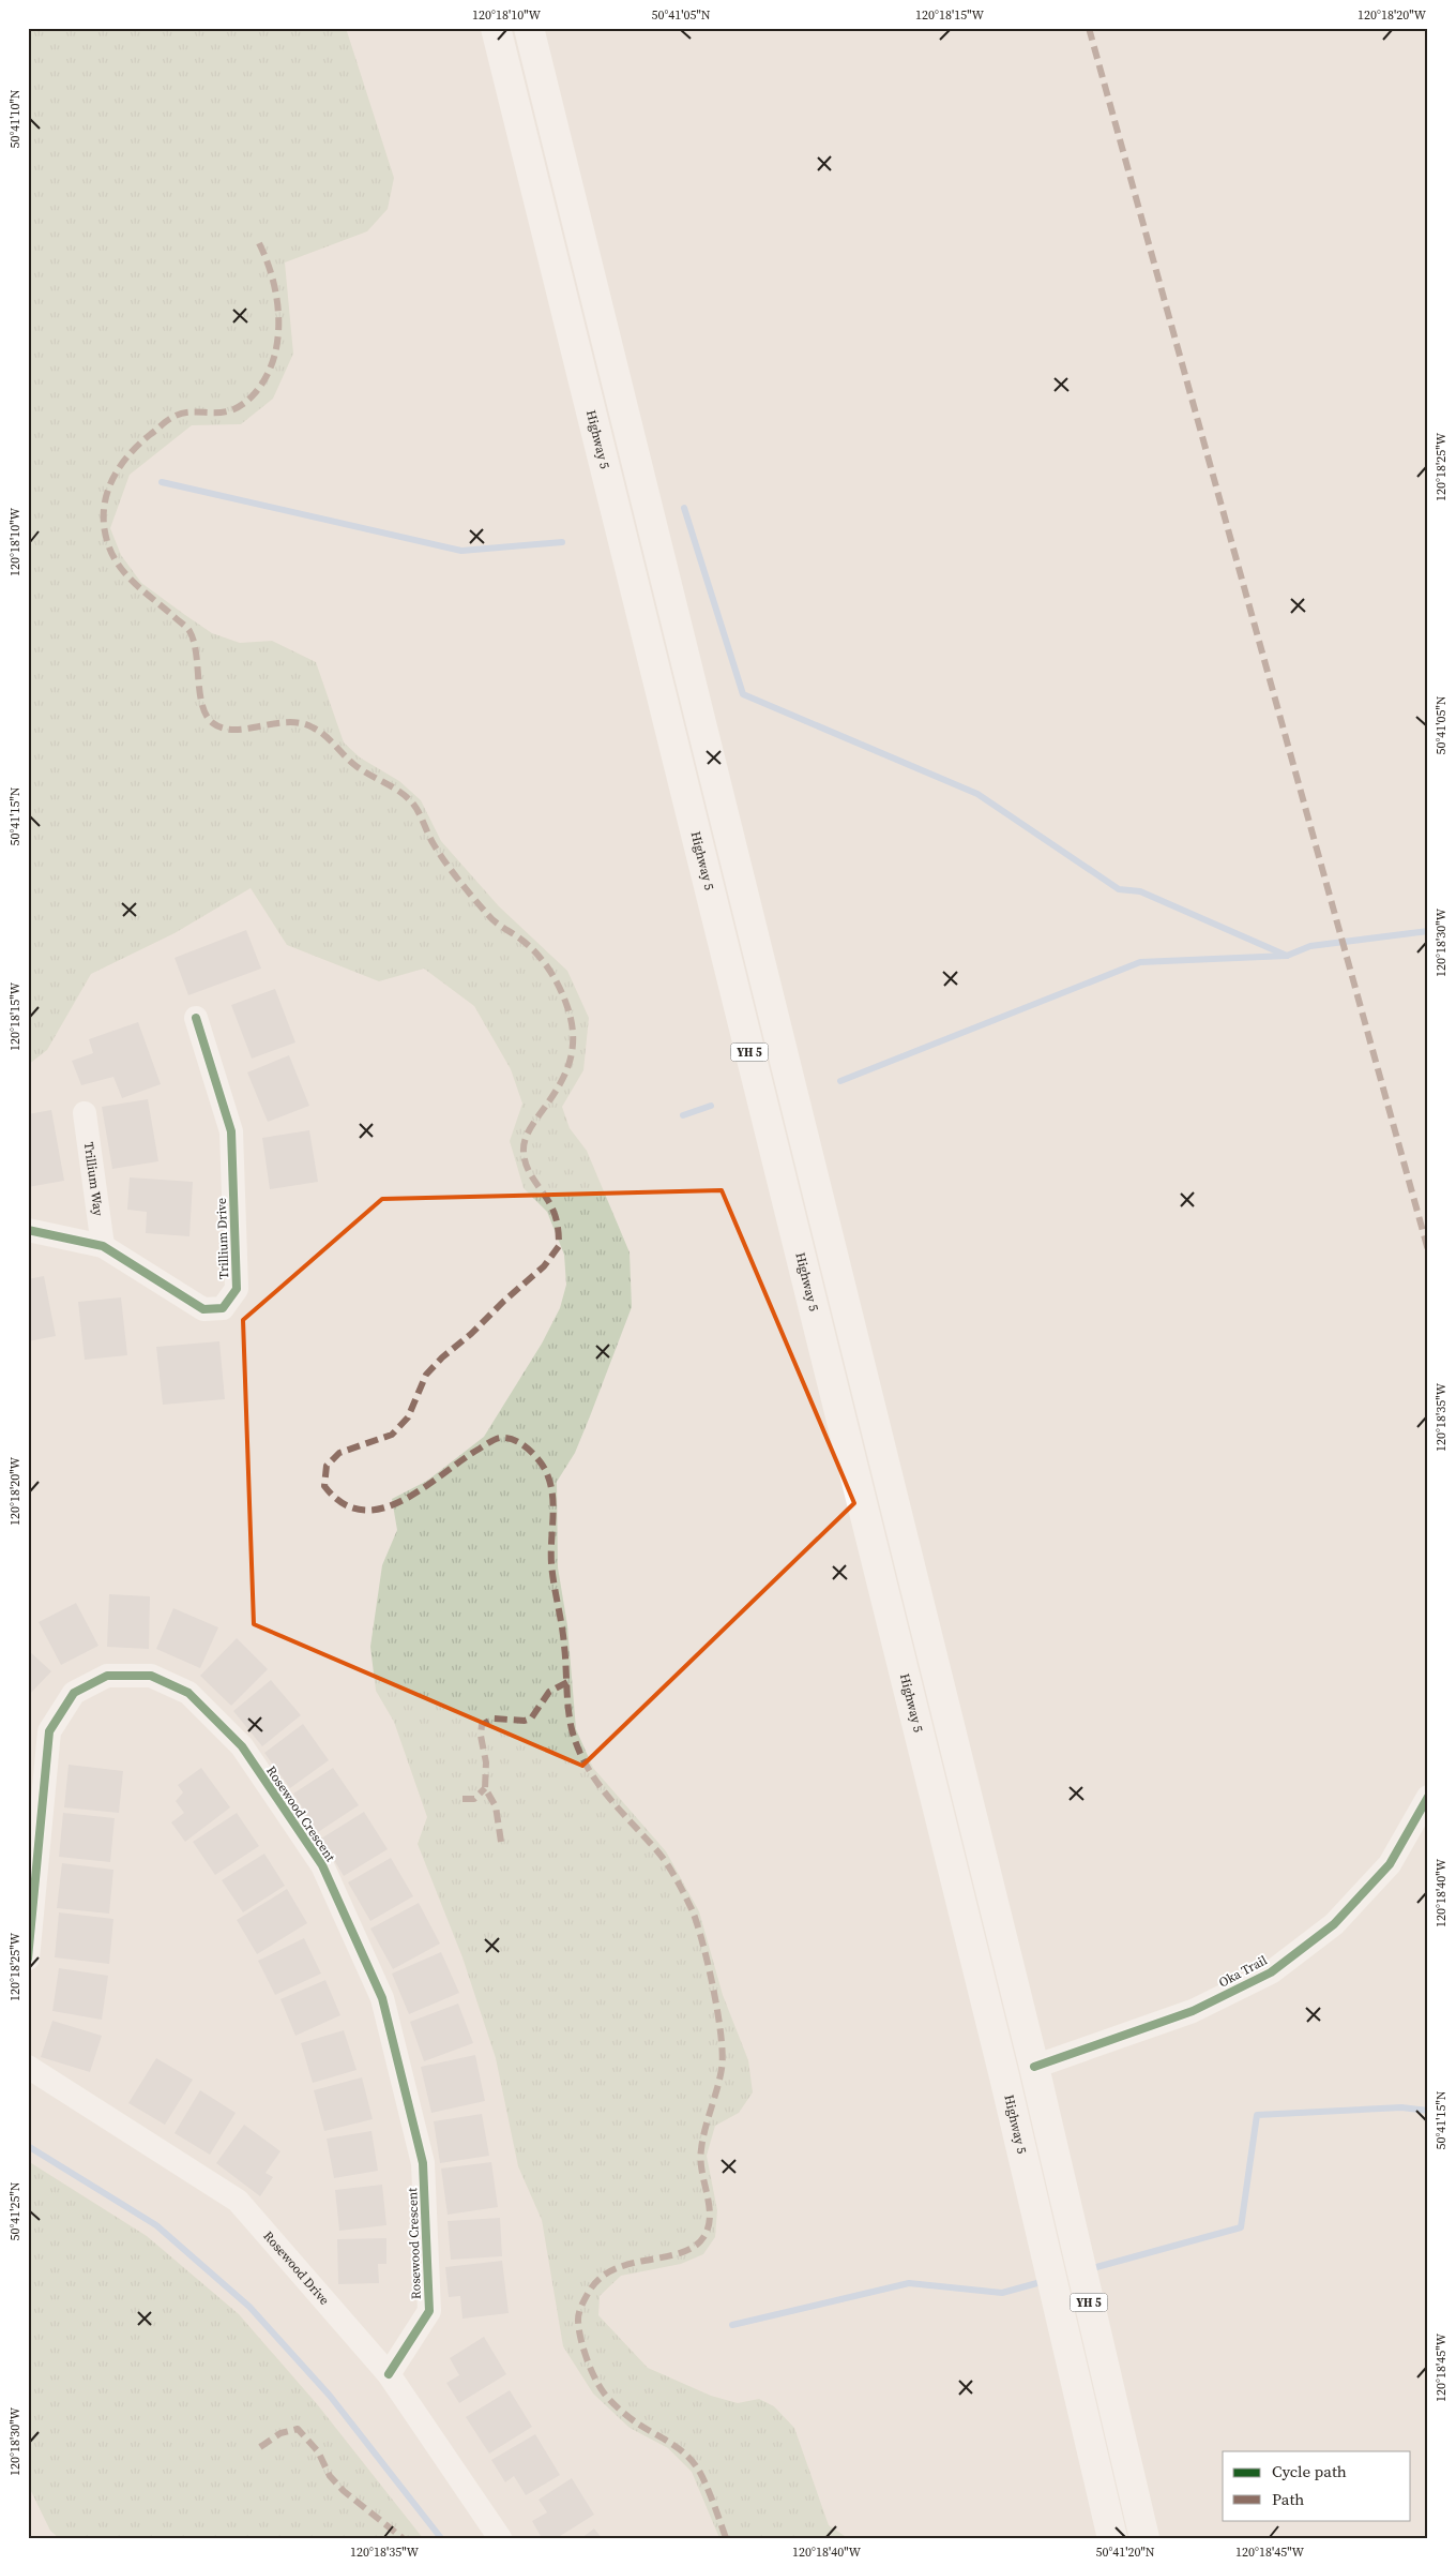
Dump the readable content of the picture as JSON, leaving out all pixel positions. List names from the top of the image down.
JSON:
{
  "streets": {
    "highway": ["Highway 5", "YH 5"],
    "street": [
      "Trillium Way",
      "Trillium Drive",
      "Rosewood Crescent",
      "Oka Trail",
      "Rosewood Drive"
    ]
  },
  "crossings": [
    ["YH 5", "Oka Trail"],
    ["Trillium Way", "Trillium Drive"],
    ["Rosewood Crescent", "Rosewood Drive"]
  ],
  "legend": ["Cycle path", "Path"],
  "coordinates": [
    "120°18'10\"W",
    "50°41'05\"N",
    "120°18'15\"W",
    "120°18'20\"W",
    "50°41'10\"N",
    "120°18'25\"W",
    "50°41'15\"N",
    "120°18'30\"W",
    "120°18'35\"W",
    "120°18'40\"W",
    "50°41'25\"N",
    "120°18'45\"W",
    "50°41'20\"N"
  ]
}
